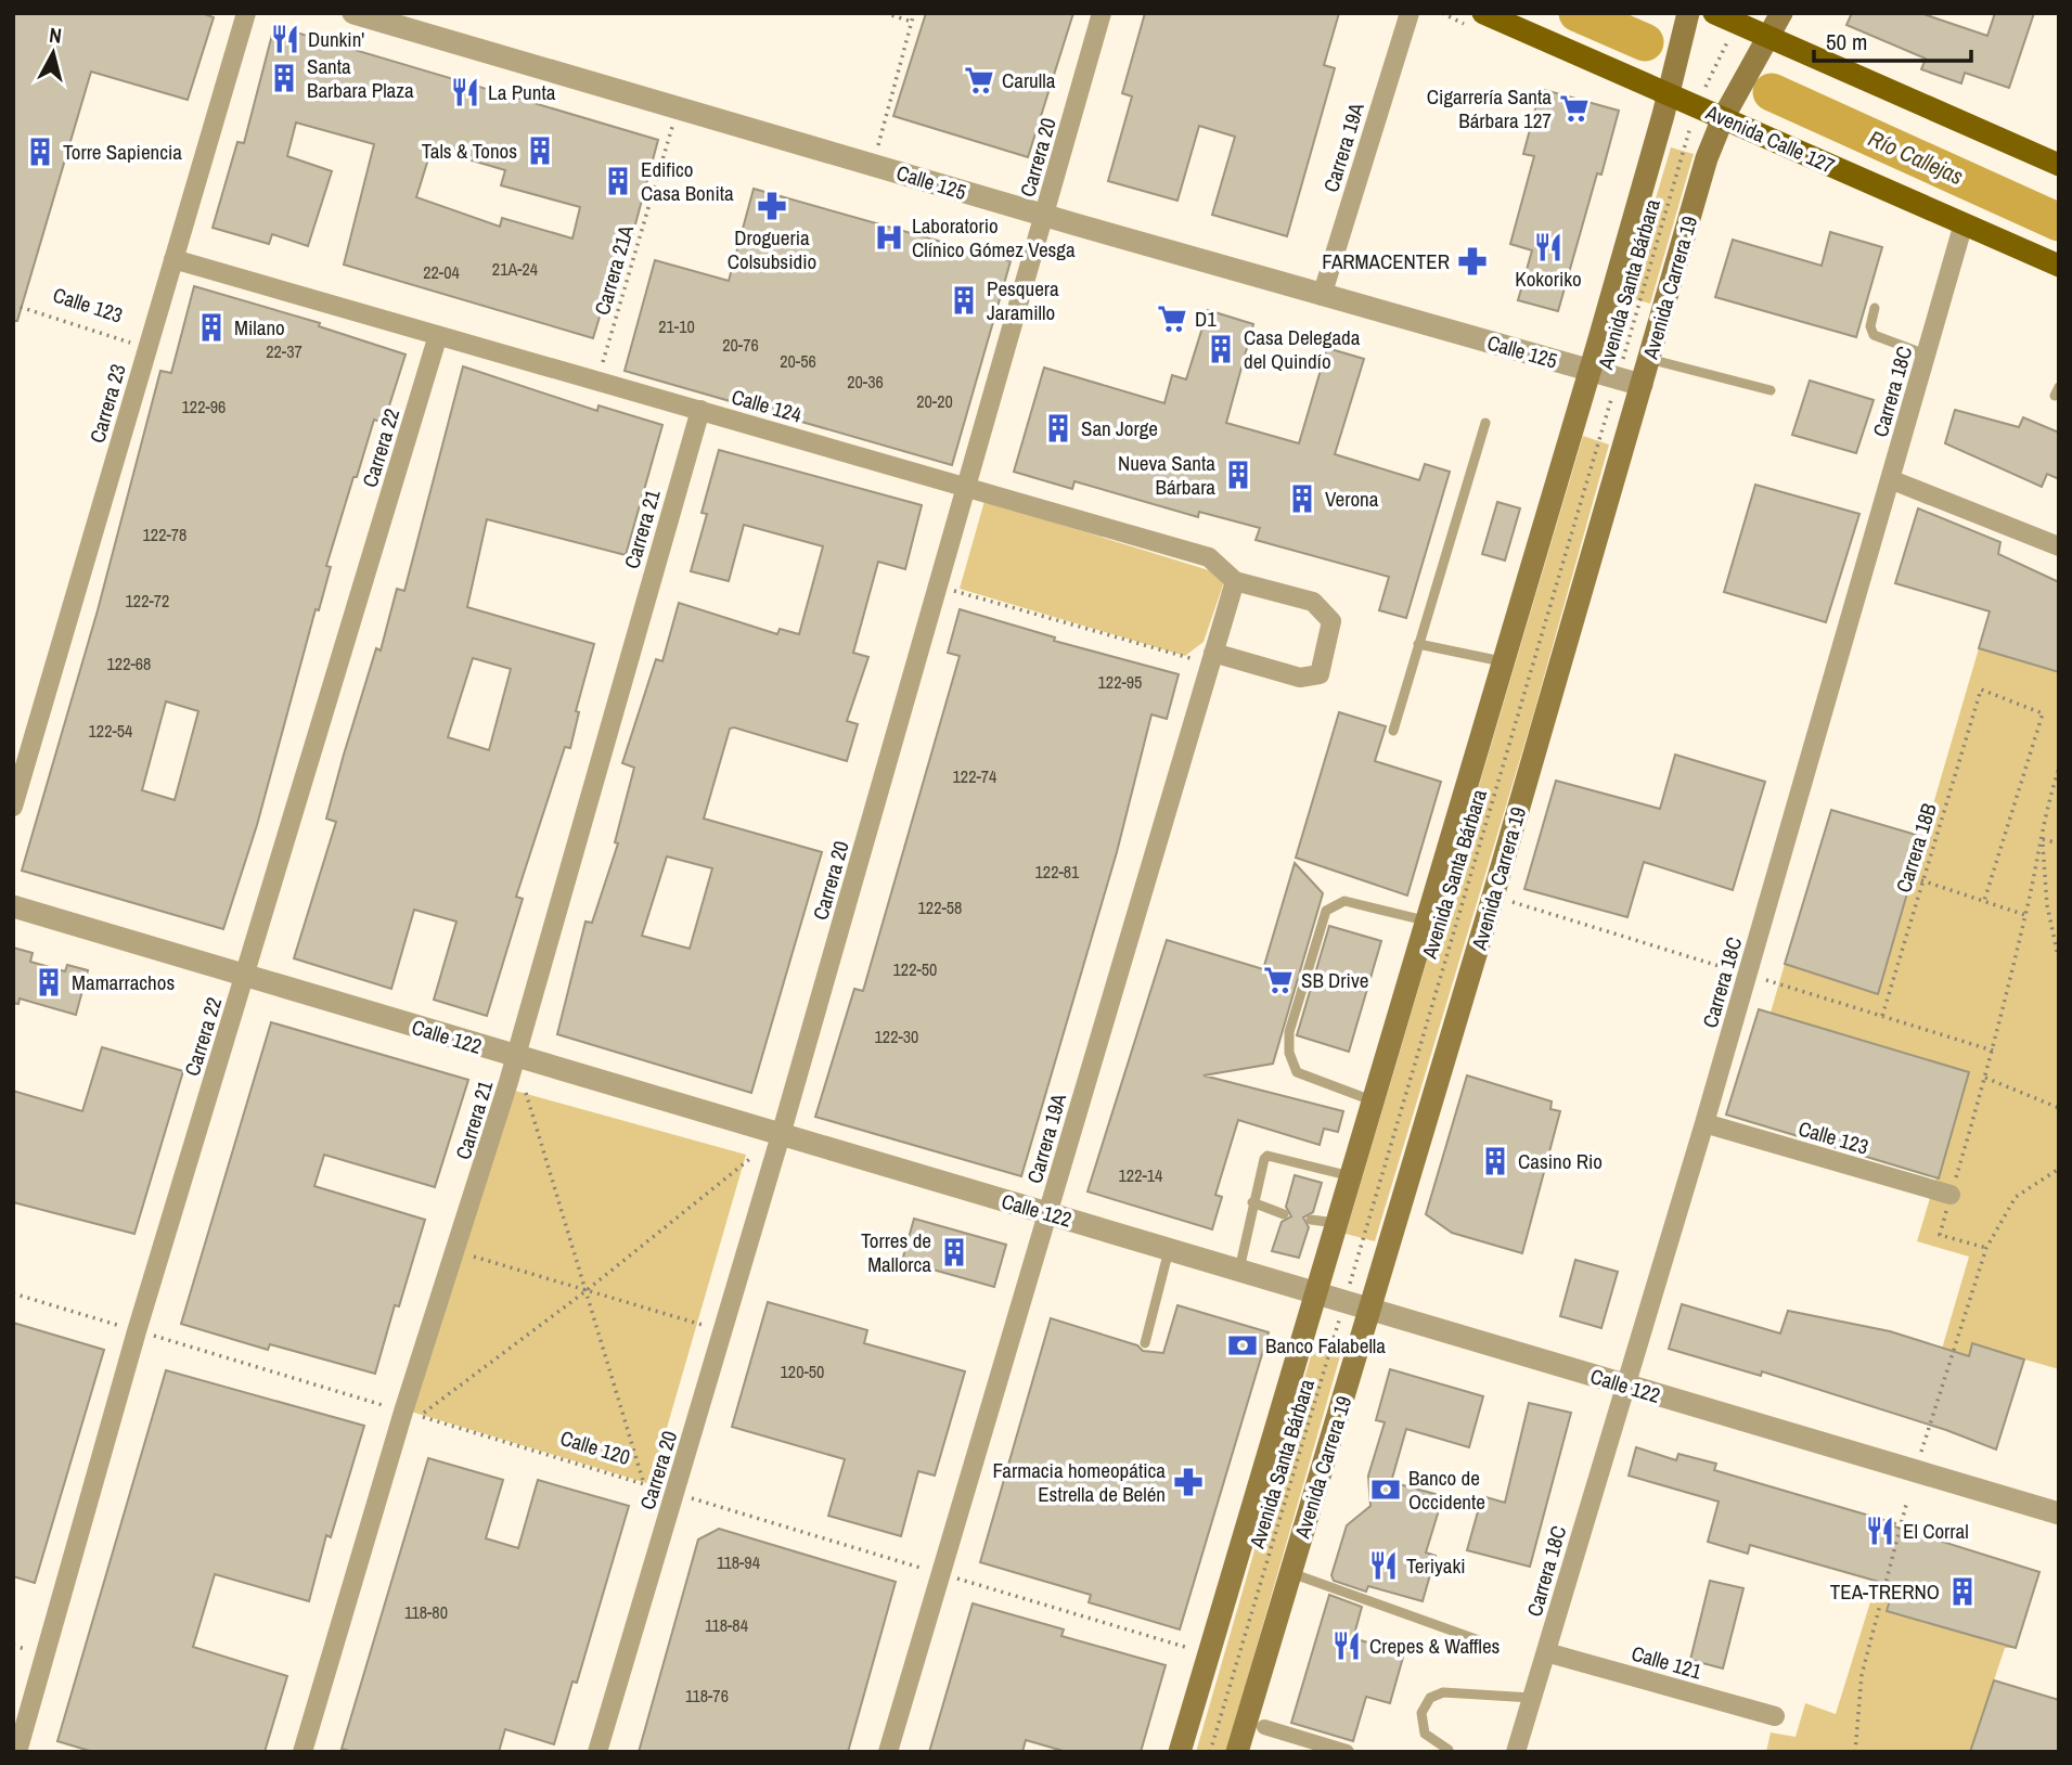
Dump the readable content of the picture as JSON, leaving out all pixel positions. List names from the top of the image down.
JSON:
{
  "streets": {
    "main road": ["Avenida Calle 127", "Avenida Carrera 19"],
    "street": [
      "Carrera 19A",
      "Carrera 20",
      "Calle 125",
      "Calle 123",
      "Carrera 18C",
      "Carrera 23",
      "Calle 124",
      "Carrera 22",
      "Carrera 21",
      "Calle 122",
      "Calle 121"
    ],
    "path": [
      "Carrera 21A",
      "Avenida Santa Bárbara",
      "Carrera 18B",
      "Calle 120"
    ]
  },
  "crossings": [
    ["Avenida Calle 127", "Avenida Santa Bárbara"],
    ["Avenida Calle 127", "Avenida Carrera 19"],
    ["Avenida Calle 127", "Carrera 18C"],
    ["Carrera 19A", "Calle 125"],
    ["Carrera 19A", "Calle 124"],
    ["Carrera 19A", "Calle 122"],
    ["Carrera 19A", "Calle 120"],
    ["Carrera 20", "Calle 125"],
    ["Carrera 20", "Calle 124"],
    ["Carrera 20", "Calle 122"],
    ["Carrera 20", "Calle 120"],
    ["Calle 125", "Avenida Santa Bárbara"],
    ["Calle 125", "Avenida Carrera 19"],
    ["Carrera 21A", "Calle 124"],
    ["Avenida Santa Bárbara", "Calle 122"],
    ["Avenida Carrera 19", "Calle 122"],
    ["Calle 123", "Carrera 18C"],
    ["Calle 123", "Carrera 23"],
    ["Carrera 18C", "Calle 122"],
    ["Carrera 18C", "Calle 121"],
    ["Carrera 23", "Calle 124"],
    ["Calle 124", "Carrera 22"],
    ["Calle 124", "Carrera 21"],
    ["Carrera 22", "Calle 122"],
    ["Carrera 22", "Calle 120"],
    ["Carrera 21", "Calle 122"],
    ["Carrera 21", "Calle 120"]
  ],
  "water": ["Río Callejas"],
  "places": {
    "restaurant": [
      "Dunkin'",
      "La Punta",
      "Kokoriko",
      "El Corral",
      "Teriyaki",
      "Crepes & Waffles"
    ],
    "building": [
      "Santa Barbara Plaza",
      "Tals & Tonos",
      "Torre Sapiencia",
      "Edifico Casa Bonita",
      "Pesquera Jaramillo",
      "Milano",
      "Casa Delegada del Quindío",
      "San Jorge",
      "Nueva Santa Bárbara",
      "Verona",
      "Mamarrachos",
      "Casino Rio",
      "Torres de Mallorca",
      "TEA-TRERNO"
    ],
    "supermarket": [
      "Carulla",
      "Cigarrería Santa Bárbara 127",
      "D1",
      "SB Drive"
    ],
    "pharmacy": ["Drogueria Colsubsidio", "FARMACENTER", "Farmacia homeopática Estrella de Belén"],
    "hospital": ["Laboratorio Clínico Gómez Vesga"],
    "bank": ["Banco Falabella", "Banco de Occidente"]
  },
  "house_numbers": [
    "21A-24",
    "22-04",
    "21-10",
    "20-76",
    "22-37",
    "20-56",
    "20-36",
    "20-20",
    "122-96",
    "122-78",
    "122-72",
    "122-68",
    "122-95",
    "122-54",
    "122-74",
    "122-81",
    "122-58",
    "122-50",
    "122-30",
    "122-14",
    "120-50",
    "118-94",
    "118-80",
    "118-84",
    "118-76"
  ],
  "scale_bar": "50 m",
  "north": "top"
}
